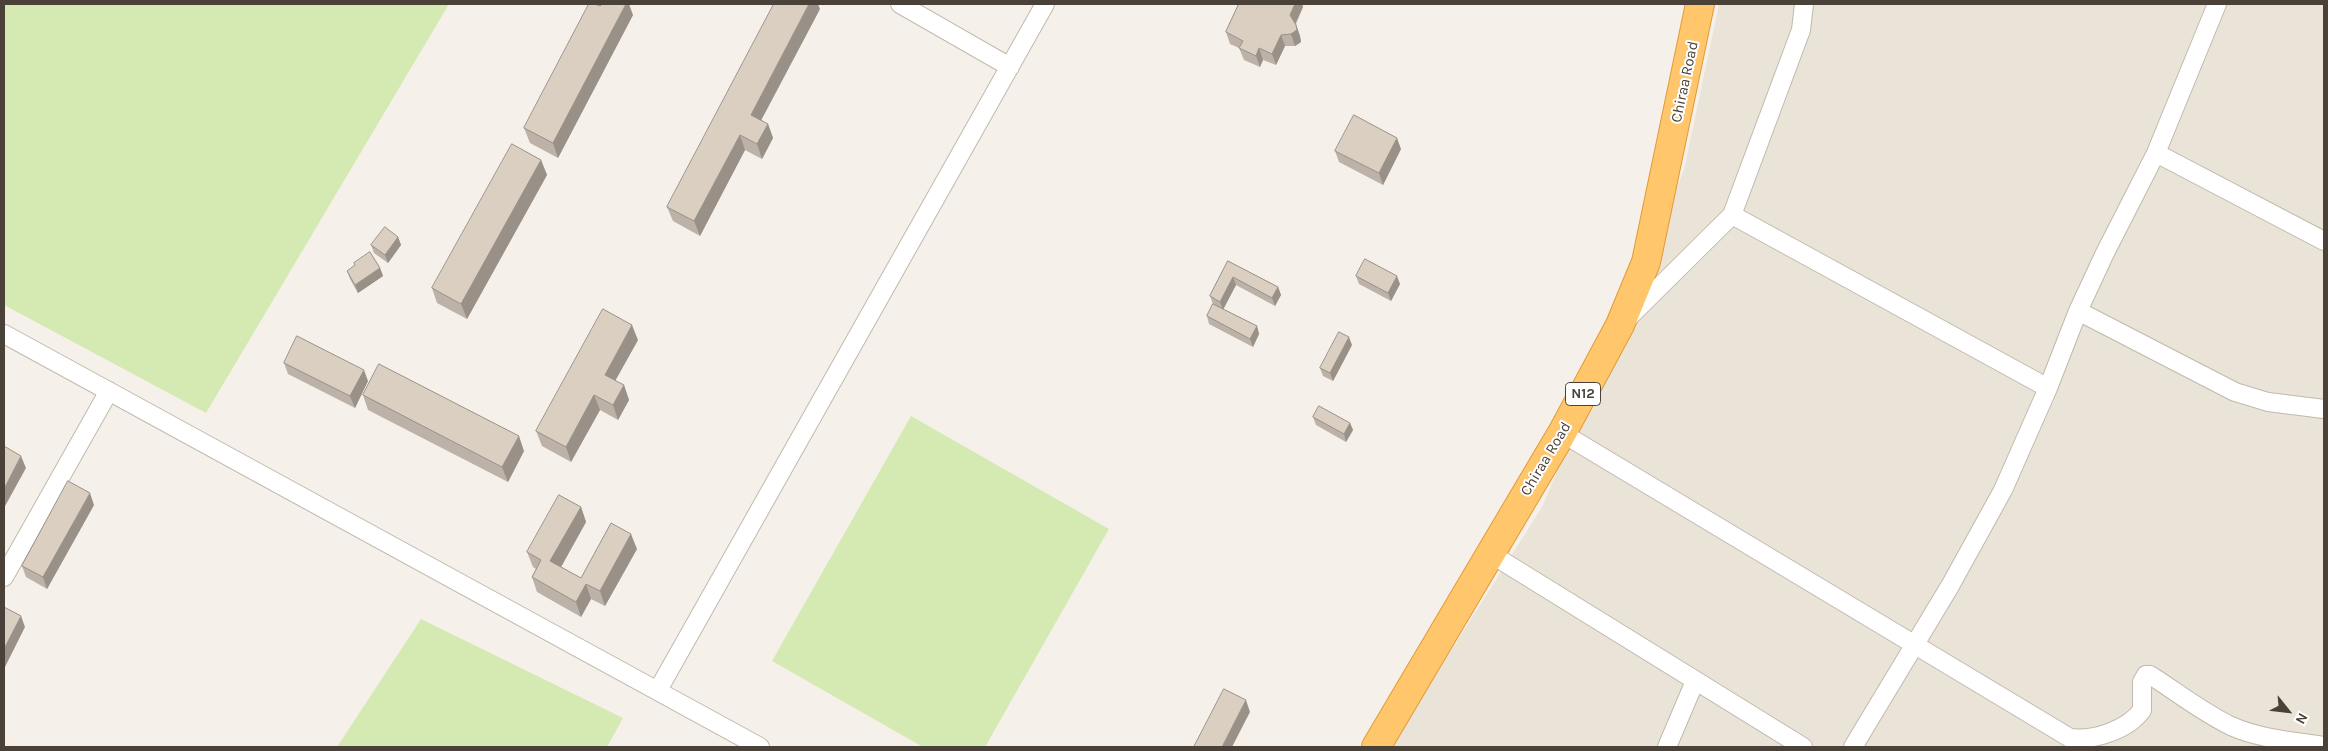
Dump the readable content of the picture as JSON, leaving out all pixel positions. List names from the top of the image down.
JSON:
{
  "streets": {
    "highway": ["Chiraa Road", "N12"]
  },
  "north": "bottom right"
}
